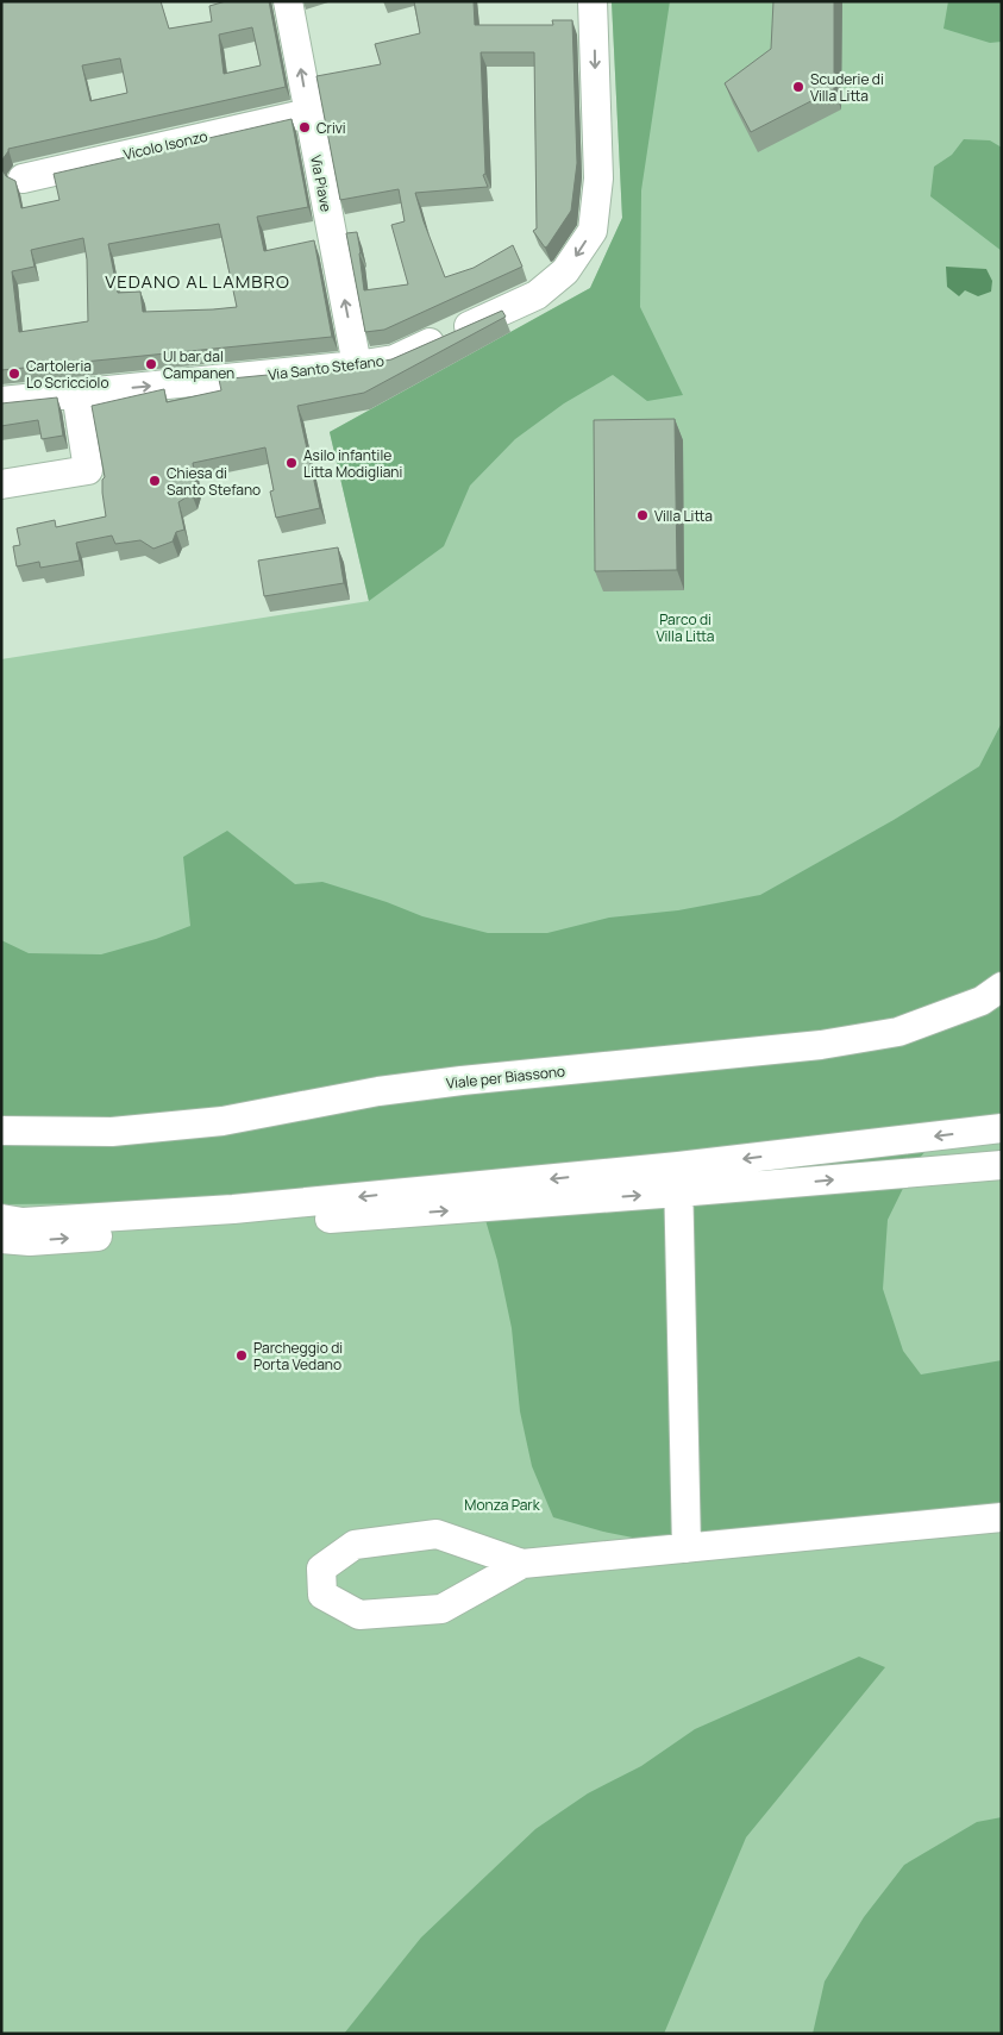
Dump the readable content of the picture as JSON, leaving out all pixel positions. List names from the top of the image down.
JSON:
{
  "streets": {
    "street": [
      "Vicolo Isonzo",
      "Via Piave",
      "Via Santo Stefano",
      "Viale per Biassono"
    ]
  },
  "crossings": [
    ["Vicolo Isonzo", "Via Piave"],
    ["Via Piave", "Via Santo Stefano"]
  ],
  "one_way": ["Via Piave"],
  "districts": ["VEDANO AL LAMBRO"],
  "parks": ["Parco di Villa Litta", "Monza Park"],
  "places": [
    "Scuderie di Villa Litta",
    "Crivi",
    "Ul bar dal Campanen",
    "Cartoleria Lo Scricciolo",
    "Asilo infantile Litta Modigliani",
    "Chiesa di Santo Stefano",
    "Villa Litta",
    "Parcheggio di Porta Vedano"
  ]
}
